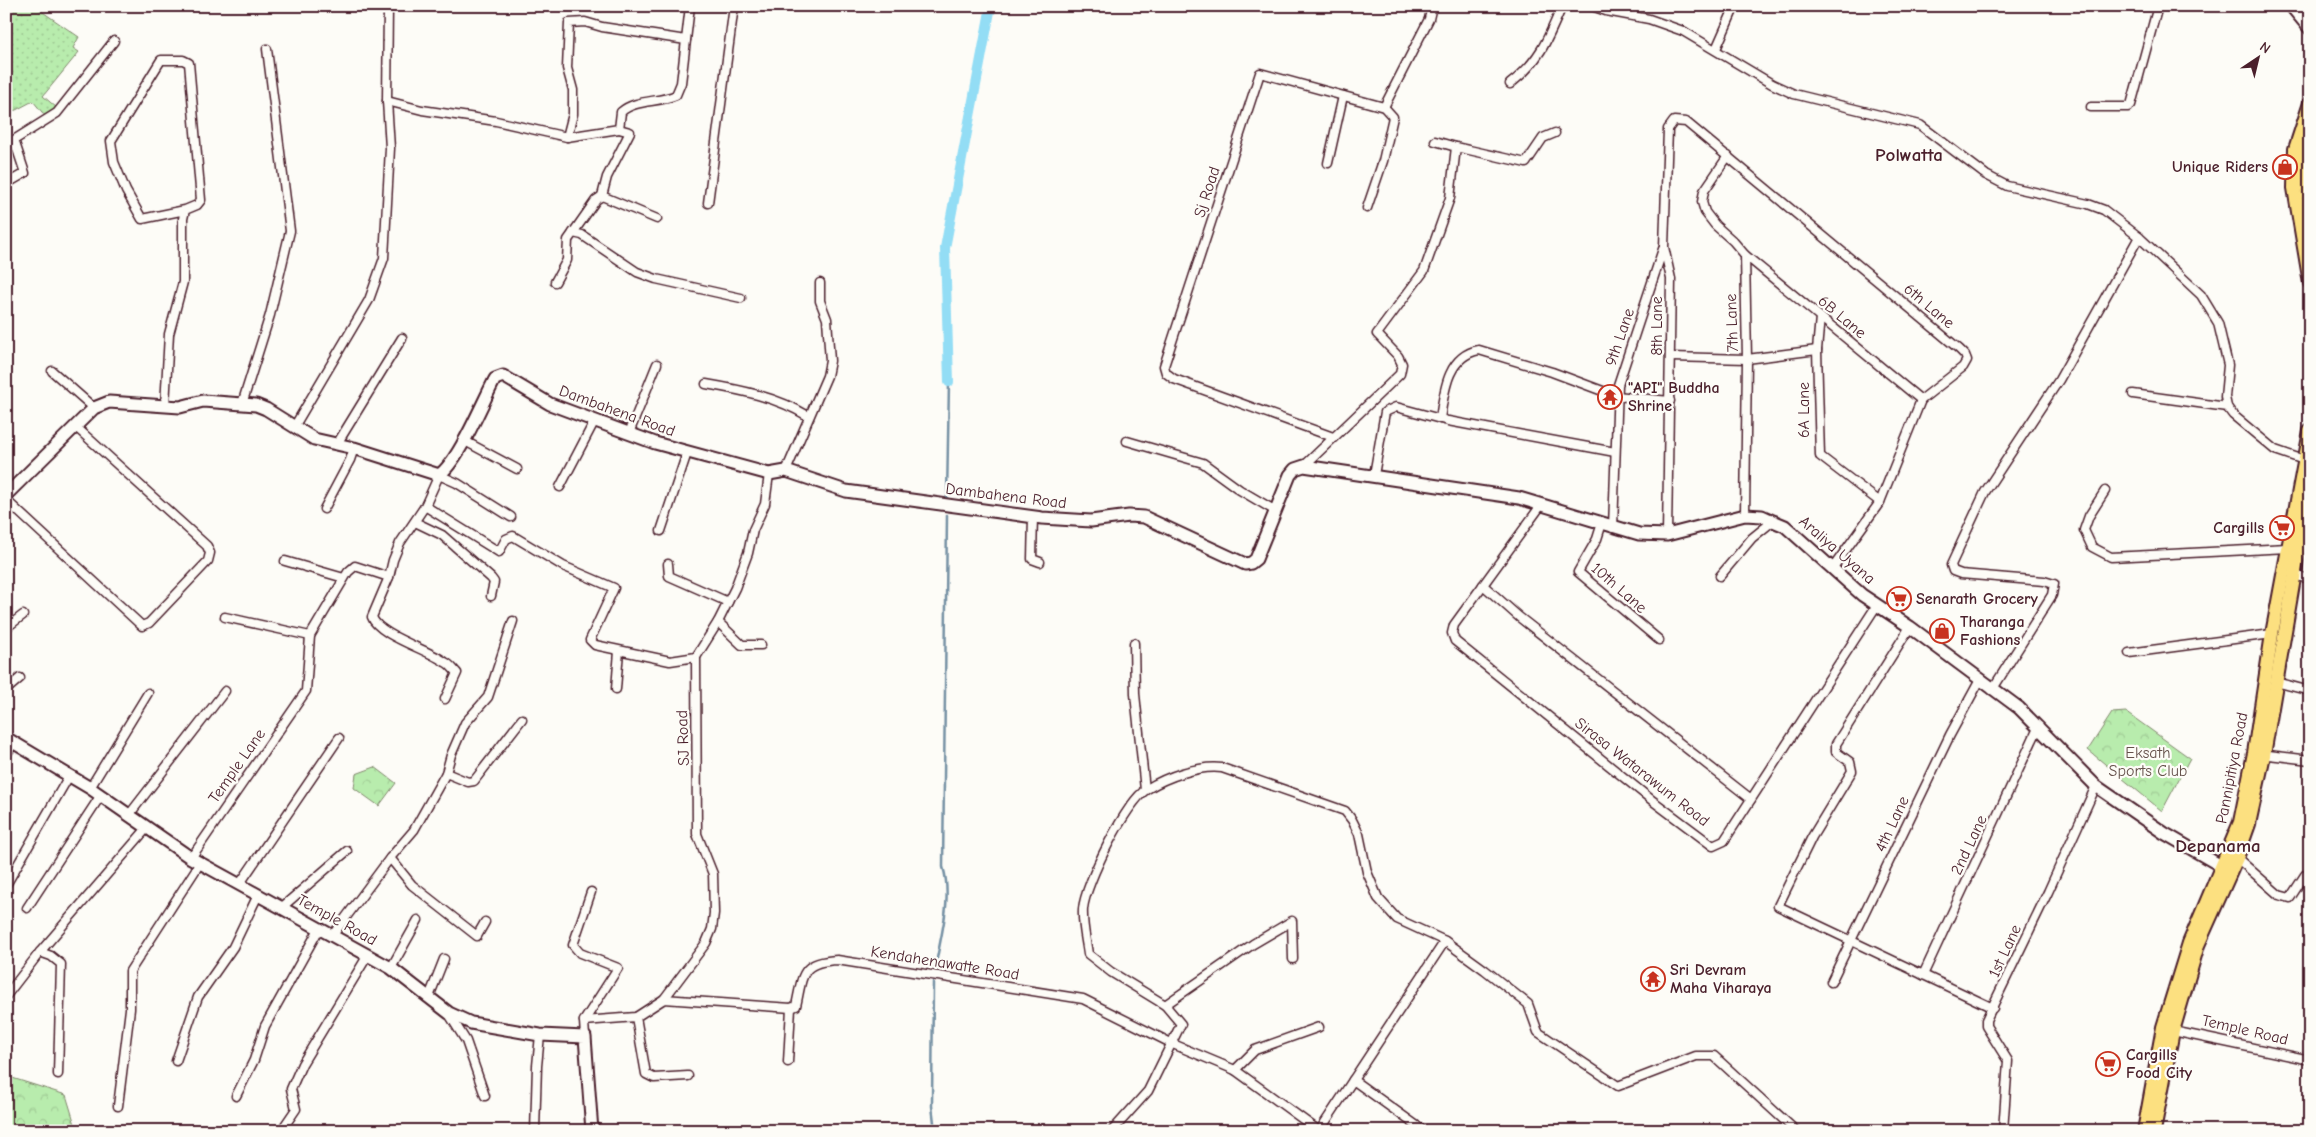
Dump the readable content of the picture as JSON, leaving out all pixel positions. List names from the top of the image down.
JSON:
{
  "streets": {
    "main road": ["Pannipitiya Road"],
    "street": [
      "Sj Road",
      "6th Lane",
      "6B Lane",
      "7th Lane",
      "8th Lane",
      "9th Lane",
      "6A Lane",
      "Dambahena Road",
      "Araliya Uyana",
      "10th Lane",
      "SJ Road",
      "Temple Lane",
      "Sirasa Watarawum Road",
      "4th Lane",
      "2nd Lane",
      "Temple Road",
      "1st Lane",
      "Kendahenawatte Road"
    ]
  },
  "crossings": [
    ["6th Lane", "6B Lane"],
    ["6th Lane", "8th Lane"],
    ["6th Lane", "6A Lane"],
    ["6th Lane", "Araliya Uyana"],
    ["6B Lane", "7th Lane"],
    ["6B Lane", "6A Lane"],
    ["7th Lane", "Araliya Uyana"],
    ["8th Lane", "9th Lane"],
    ["8th Lane", "Araliya Uyana"],
    ["9th Lane", "Araliya Uyana"],
    ["9th Lane", "10th Lane"],
    ["Dambahena Road", "Araliya Uyana"],
    ["Araliya Uyana", "10th Lane"],
    ["Araliya Uyana", "Pannipitiya Road"],
    ["Araliya Uyana", "Sirasa Watarawum Road"],
    ["Araliya Uyana", "4th Lane"],
    ["Araliya Uyana", "2nd Lane"],
    ["Araliya Uyana", "1st Lane"],
    ["Temple Lane", "Temple Road"],
    ["Pannipitiya Road", "Temple Road"]
  ],
  "districts": ["Polwatta", "Depanama"],
  "parks": ["Eksath Sports Club"],
  "places": {
    "shop": ["Unique Riders", "Tharanga Fashions"],
    "temple": ["\"API\" Buddha Shrine", "Sri Devram Maha Viharaya"],
    "supermarket": ["Cargills", "Senarath Grocery", "Cargills Food City"]
  },
  "north": "top right"
}
